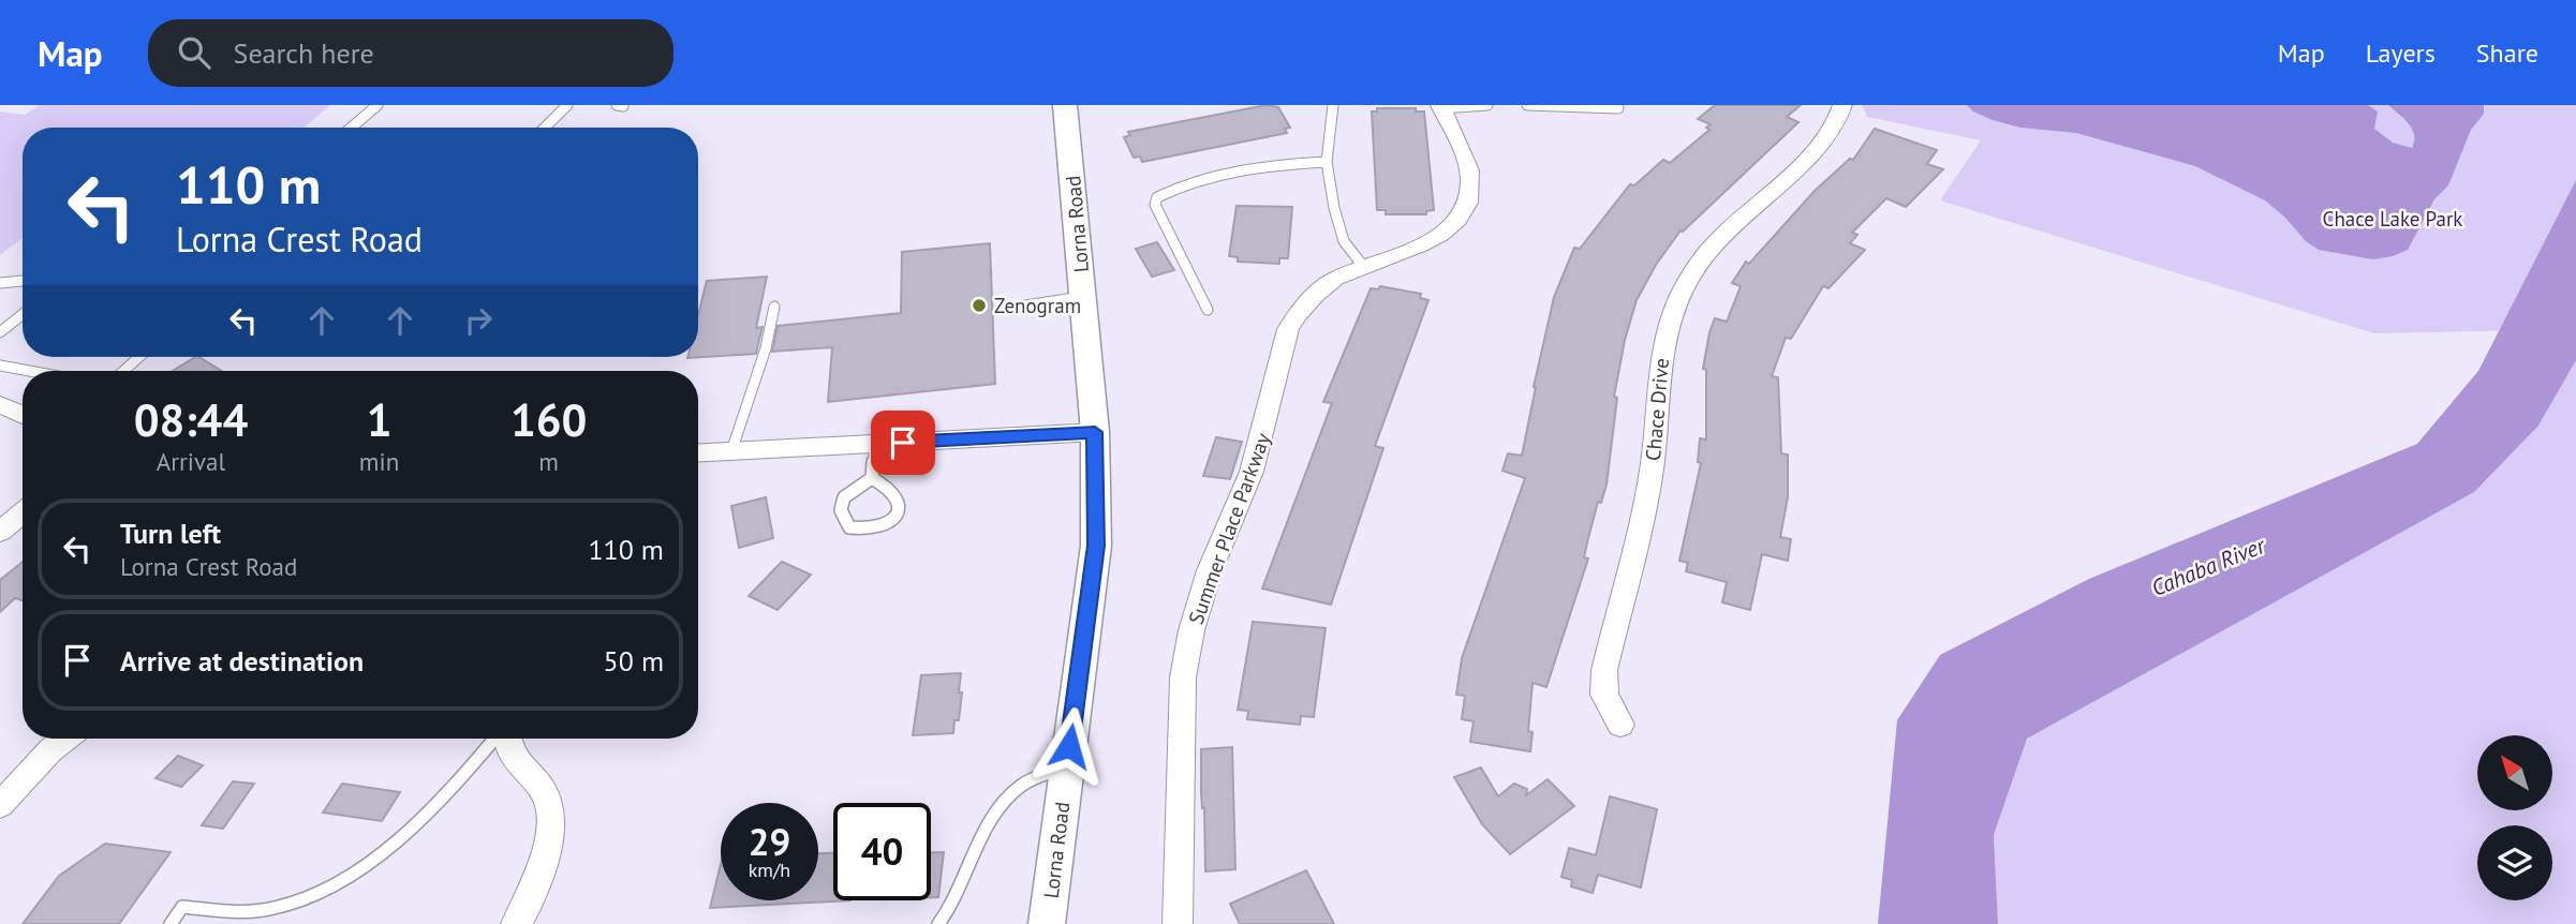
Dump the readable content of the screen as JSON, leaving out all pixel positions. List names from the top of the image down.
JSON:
{
  "streets": {
    "street": ["Lorna Road", "Chace Drive", "Summer Place Parkway"]
  },
  "water": ["Cahaba River"],
  "parks": ["Chace Lake Park"],
  "places": ["Zenogram"],
  "north": "top left",
  "page": {
    "header": "Map",
    "search": "Search here",
    "nav": ["Map", "Layers", "Share"],
    "turn": ["110 m", "Lorna Crest Road"],
    "eta": [
      "08:44",
      "Arrival",
      "1",
      "min",
      "160",
      "m"
    ],
    "list": [
      {
        "name": "Turn left",
        "note": "Lorna Crest Road",
        "value": "110 m"
      },
      {
        "name": "Arrive at destination",
        "value": "50 m"
      }
    ],
    "speed": "29 km/h",
    "limit": "40"
  }
}
